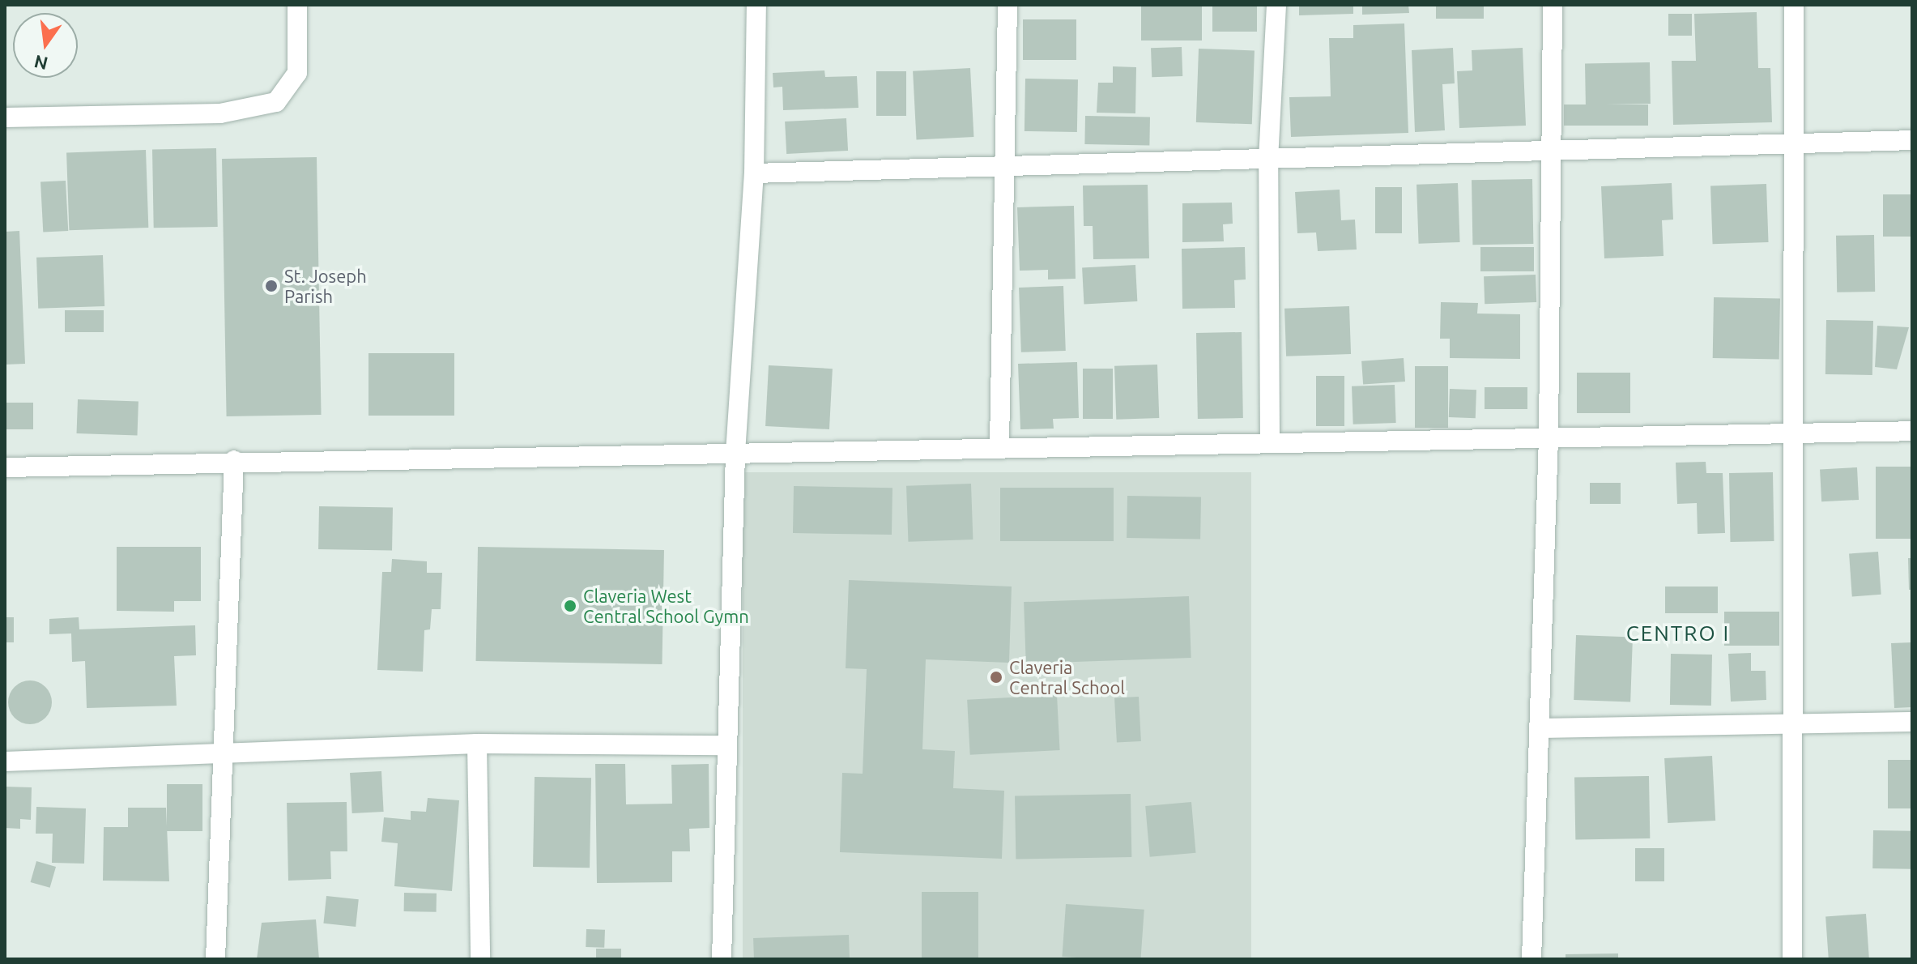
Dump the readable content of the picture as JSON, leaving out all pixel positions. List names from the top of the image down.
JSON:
{
  "districts": ["CENTRO I"],
  "places": ["St. Joseph Parish", "Claveria West Central School Gymn", "Claveria Central School"],
  "north": "bottom"
}
